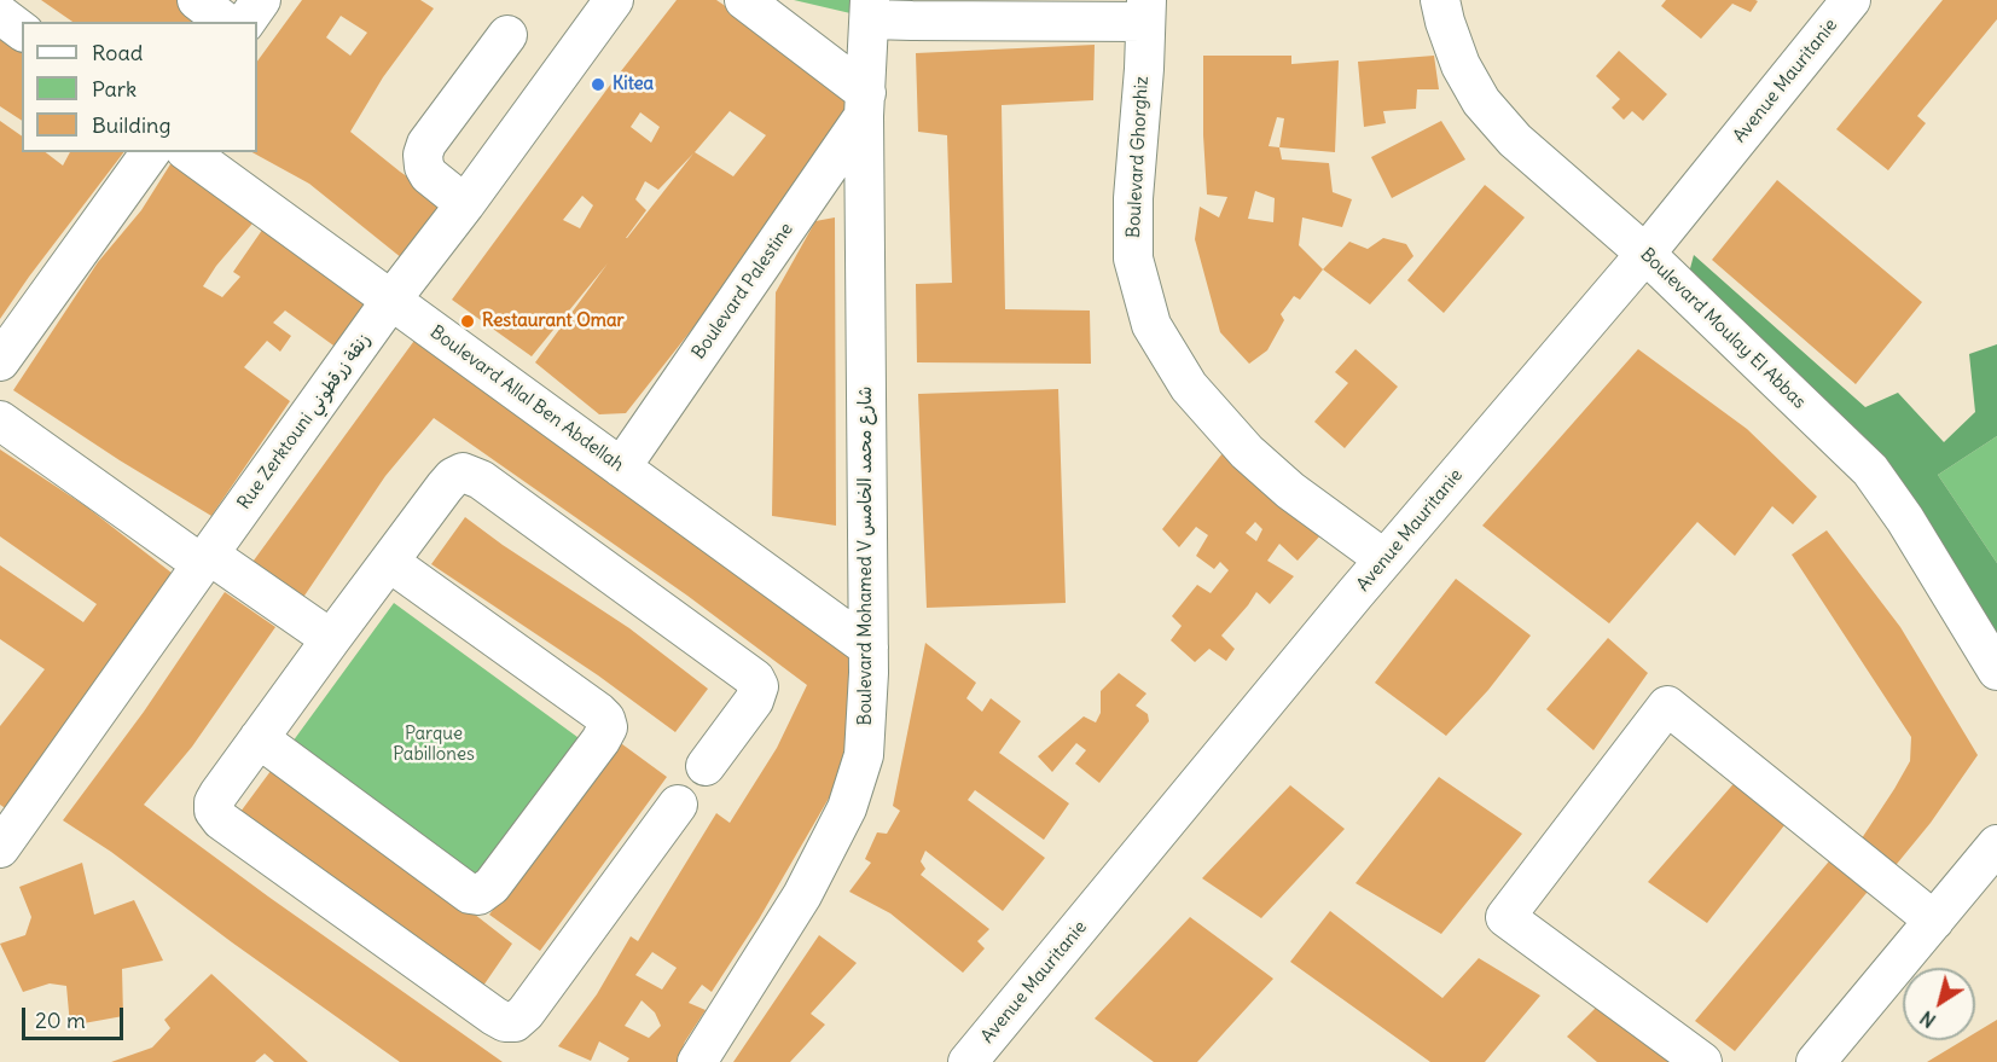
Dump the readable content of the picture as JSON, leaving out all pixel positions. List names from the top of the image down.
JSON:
{
  "streets": {
    "street": [
      "Avenue Mauritanie",
      "Boulevard Ghorghiz",
      "Boulevard Palestine",
      "Boulevard Moulay El Abbas",
      "Boulevard Allal Ben Abdellah",
      "Rue Zerktouni زنقة زرقطوني",
      "Boulevard Mohamed V شارع محمد الخامس"
    ]
  },
  "crossings": [
    ["Avenue Mauritanie", "Boulevard Ghorghiz"],
    ["Avenue Mauritanie", "Boulevard Moulay El Abbas"],
    ["Boulevard Palestine", "Boulevard Allal Ben Abdellah"],
    ["Boulevard Palestine", "Boulevard Mohamed V شارع محمد الخامس"],
    ["Boulevard Allal Ben Abdellah", "Rue Zerktouni زنقة زرقطوني"],
    ["Boulevard Allal Ben Abdellah", "Boulevard Mohamed V شارع محمد الخامس"]
  ],
  "parks": ["Parque Pabillones"],
  "places": ["Kitea", "Restaurant Omar"],
  "legend": ["Road", "Park", "Building"],
  "scale_bar": "20 m",
  "north": "bottom left"
}
